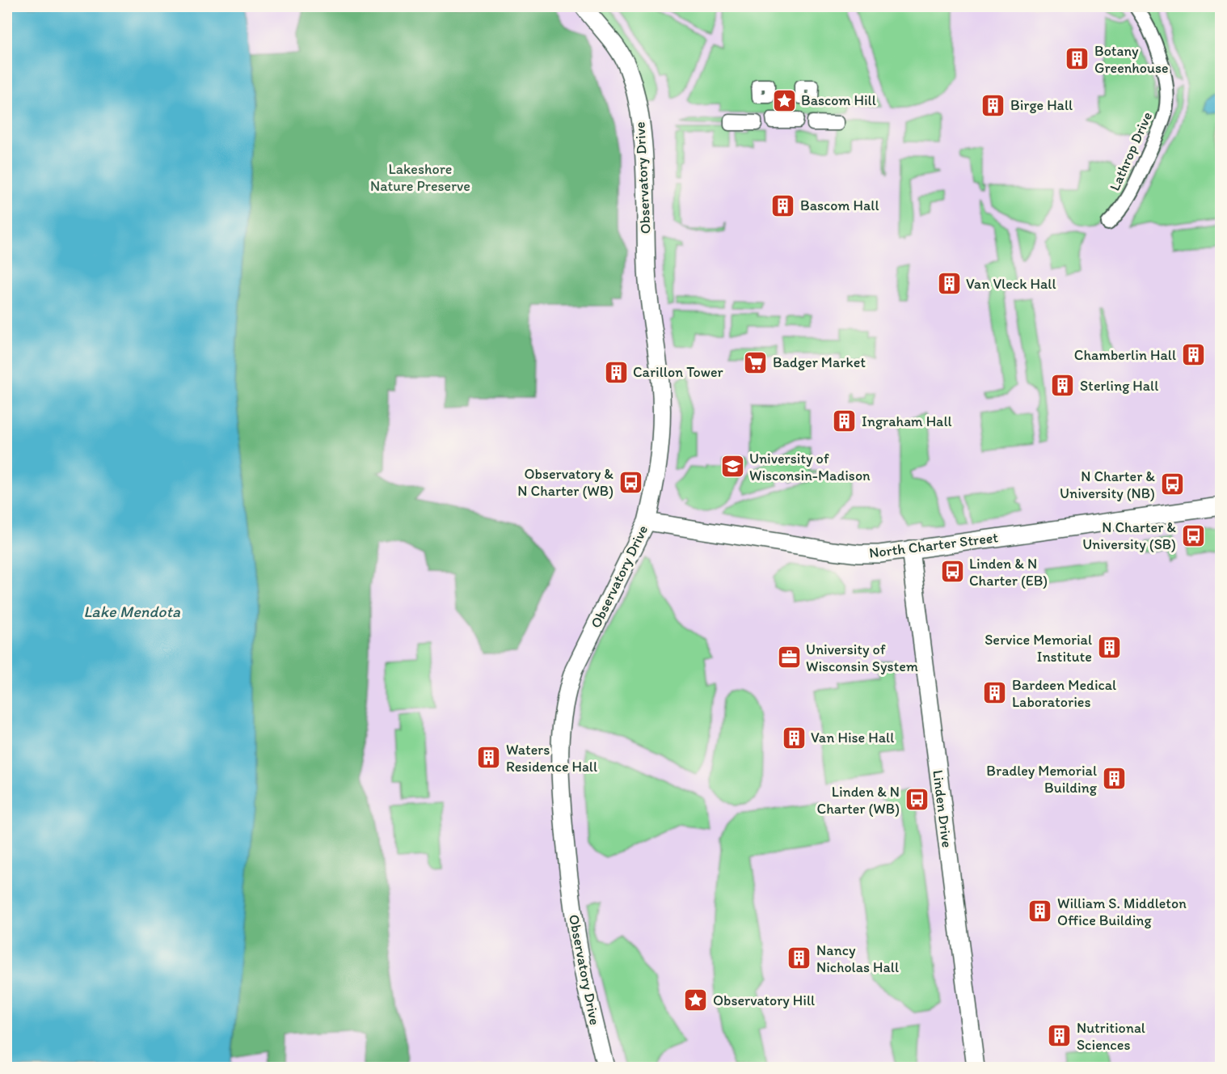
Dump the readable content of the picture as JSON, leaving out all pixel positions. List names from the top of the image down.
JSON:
{
  "streets": {
    "street": [
      "Lathrop Drive",
      "Observatory Drive",
      "North Charter Street",
      "Linden Drive"
    ]
  },
  "crossings": [
    ["Observatory Drive", "North Charter Street"],
    ["North Charter Street", "Linden Drive"]
  ],
  "water": ["Lake Mendota"],
  "parks": ["Lakeshore Nature Preserve"],
  "places": {
    "building": [
      "Botany Greenhouse",
      "Birge Hall",
      "Bascom Hall",
      "Van Vleck Hall",
      "Chamberlin Hall",
      "Carillon Tower",
      "Sterling Hall",
      "Ingraham Hall",
      "Service Memorial Institute",
      "Bardeen Medical Laboratories",
      "Van Hise Hall",
      "Waters Residence Hall",
      "Bradley Memorial Building",
      "William S. Middleton Office Building",
      "Nancy Nicholas Hall",
      "Nutritional Sciences"
    ],
    "place": ["Bascom Hill", "Observatory Hill"],
    "supermarket": ["Badger Market"],
    "school or university": ["University of Wisconsin-Madison"],
    "bus stop": [
      "Observatory & N Charter (WB)",
      "N Charter & University (NB)",
      "N Charter & University (SB)",
      "Linden & N Charter (EB)",
      "Linden & N Charter (WB)"
    ],
    "office": ["University of Wisconsin System"]
  }
}
